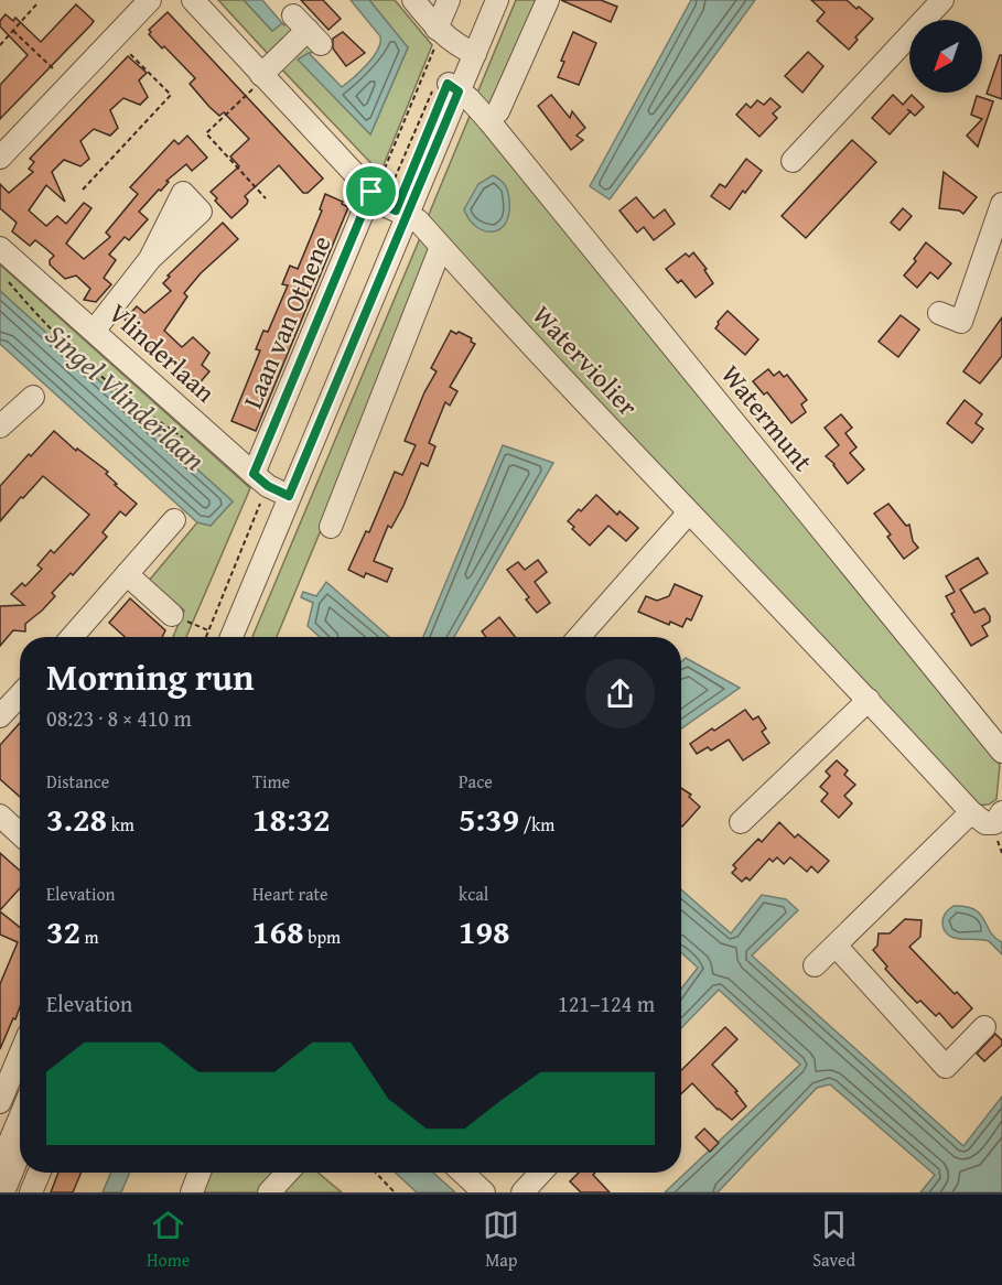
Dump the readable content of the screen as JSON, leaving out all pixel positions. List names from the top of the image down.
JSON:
{
  "streets": {
    "street": [
      "Laan van Othene",
      "Vlinderlaan",
      "Waterviolier",
      "Watermunt"
    ]
  },
  "crossings": [
    ["Laan van Othene", "Vlinderlaan"],
    ["Laan van Othene", "Waterviolier"]
  ],
  "water": ["Singel Vlinderlaan"],
  "north": "bottom left",
  "page": {
    "heading": ["Morning run", "08:23 · 8 × 410 m"],
    "stats": [
      ["Distance", "3.28 km"],
      ["Time", "18:32"],
      ["Pace", "5:39 /km"],
      ["Elevation", "32 m"],
      ["Heart rate", "168 bpm"],
      ["kcal", "198"]
    ],
    "chart": ["Elevation", "121–124 m"],
    "tabs": ["Home", "Map", "Saved"]
  }
}
